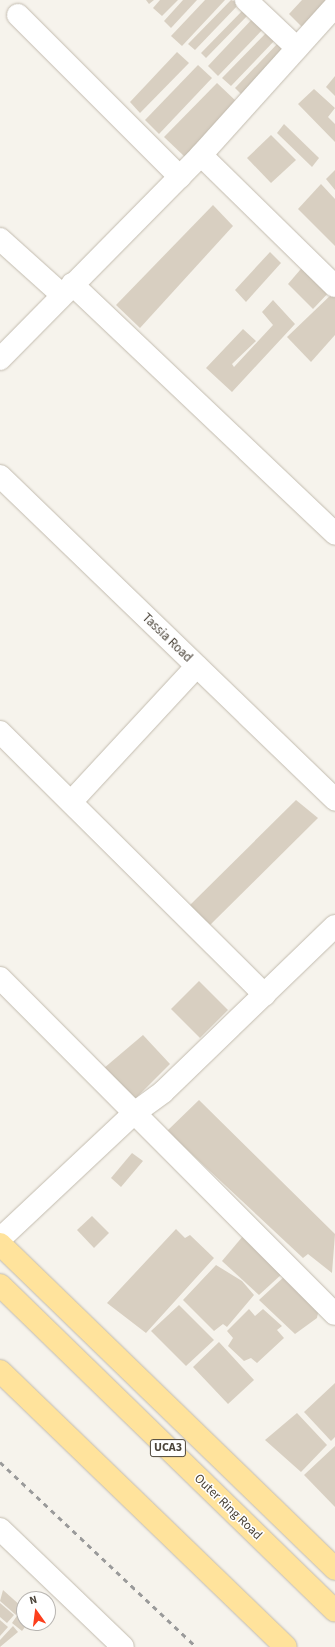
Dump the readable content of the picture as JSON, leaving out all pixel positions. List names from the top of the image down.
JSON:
{
  "streets": {
    "main road": ["UCA3", "Outer Ring Road"],
    "street": ["Tassia Road"]
  },
  "north": "top"
}
